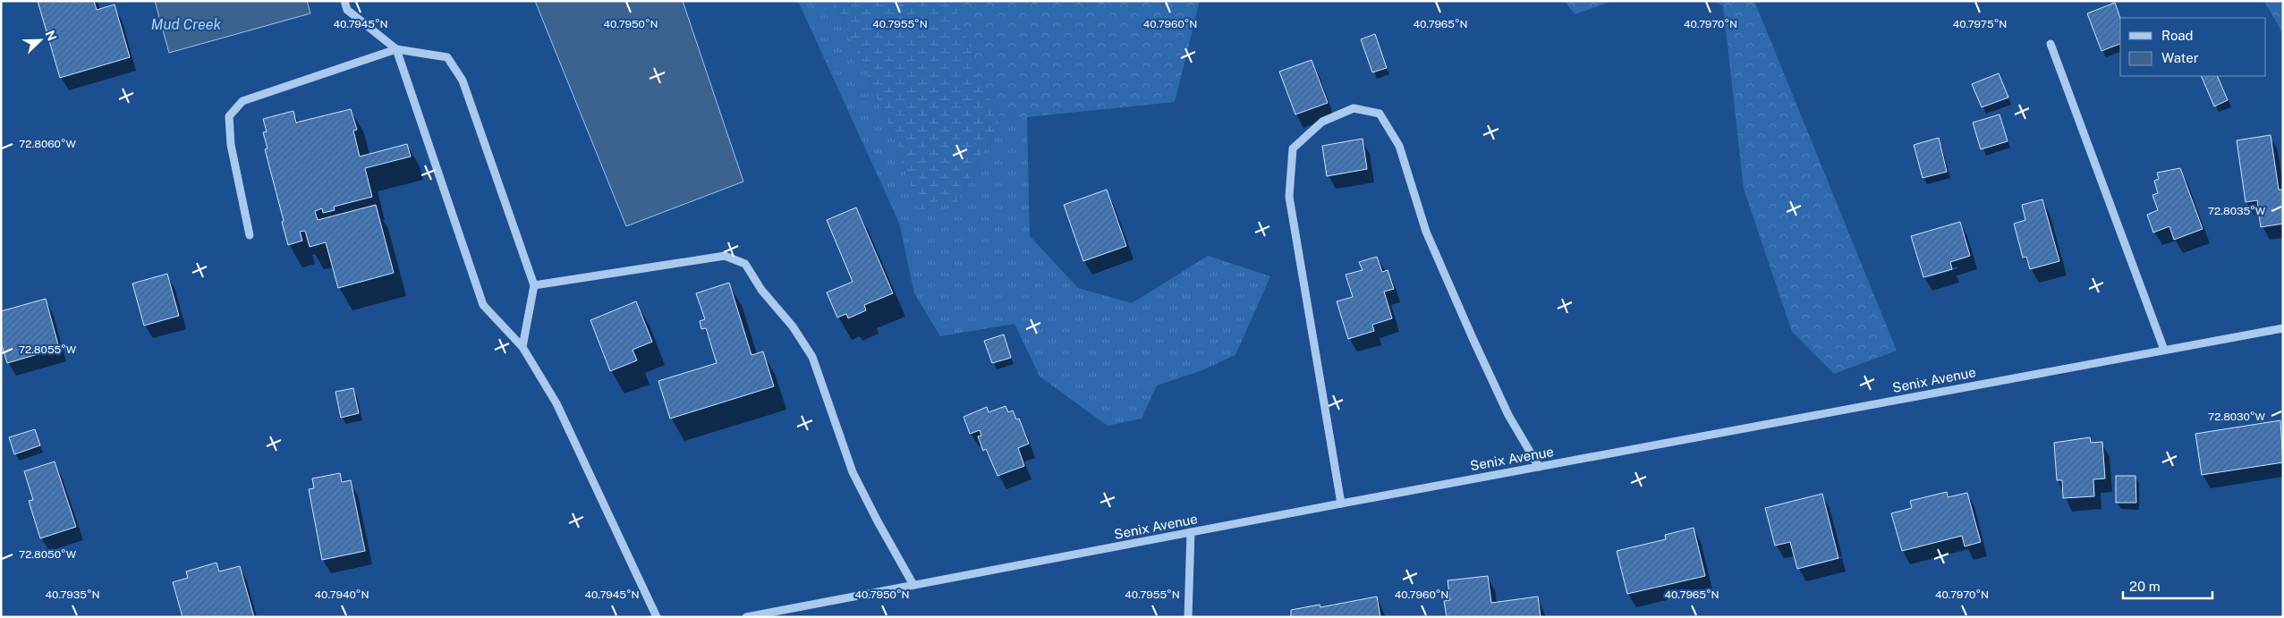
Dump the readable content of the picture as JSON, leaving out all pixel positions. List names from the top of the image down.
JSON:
{
  "streets": {
    "street": ["Senix Avenue"]
  },
  "water": ["Mud Creek"],
  "legend": ["Road", "Water"],
  "scale_bar": "20 m",
  "north": "top right",
  "coordinates": [
    "40.7945°N",
    "40.7950°N",
    "40.7955°N",
    "40.7960°N",
    "40.7965°N",
    "40.7970°N",
    "40.7975°N",
    "72.8060°W",
    "72.8035°W",
    "72.8055°W",
    "72.8030°W",
    "72.8050°W",
    "40.7935°N",
    "40.7940°N"
  ]
}
